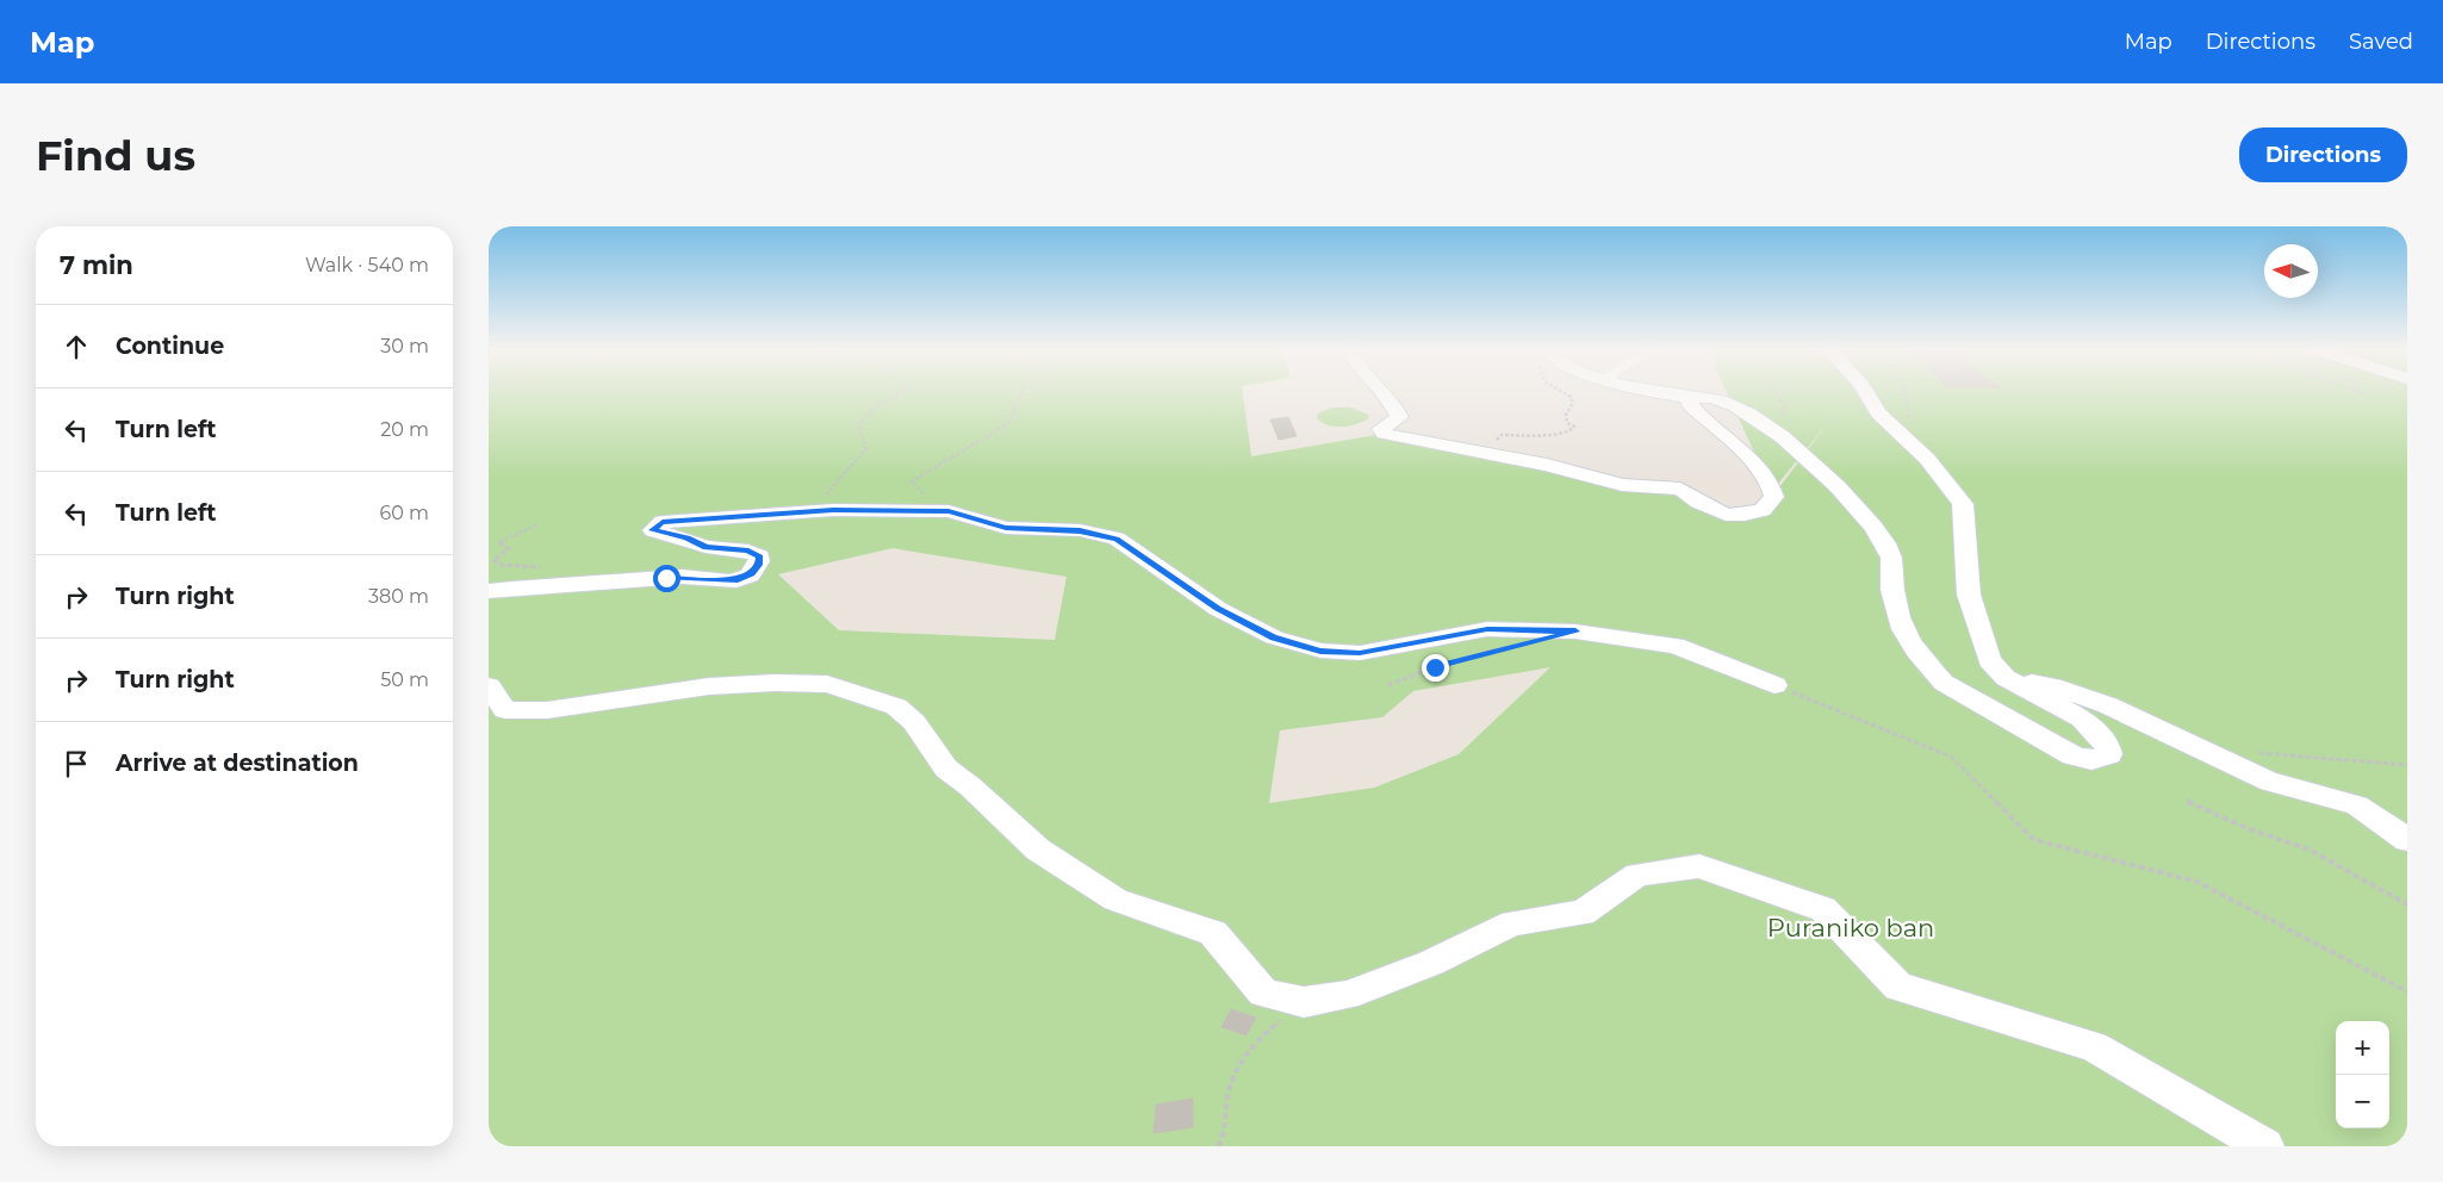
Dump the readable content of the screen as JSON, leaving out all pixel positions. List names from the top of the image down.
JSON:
{
  "parks": ["Puraniko ban"],
  "north": "left",
  "page": {
    "header": "Map",
    "nav": ["Map", "Directions", "Saved"],
    "buttons": "Directions",
    "title": "Find us",
    "heading": ["7 min", "Walk · 540 m"],
    "list": [
      ["Continue", "30 m"],
      ["Turn left", "20 m"],
      ["Turn left", "60 m"],
      ["Turn right", "380 m"],
      ["Turn right", "50 m"],
      "Arrive at destination"
    ],
    "map_buttons": ["+", "−"]
  }
}
